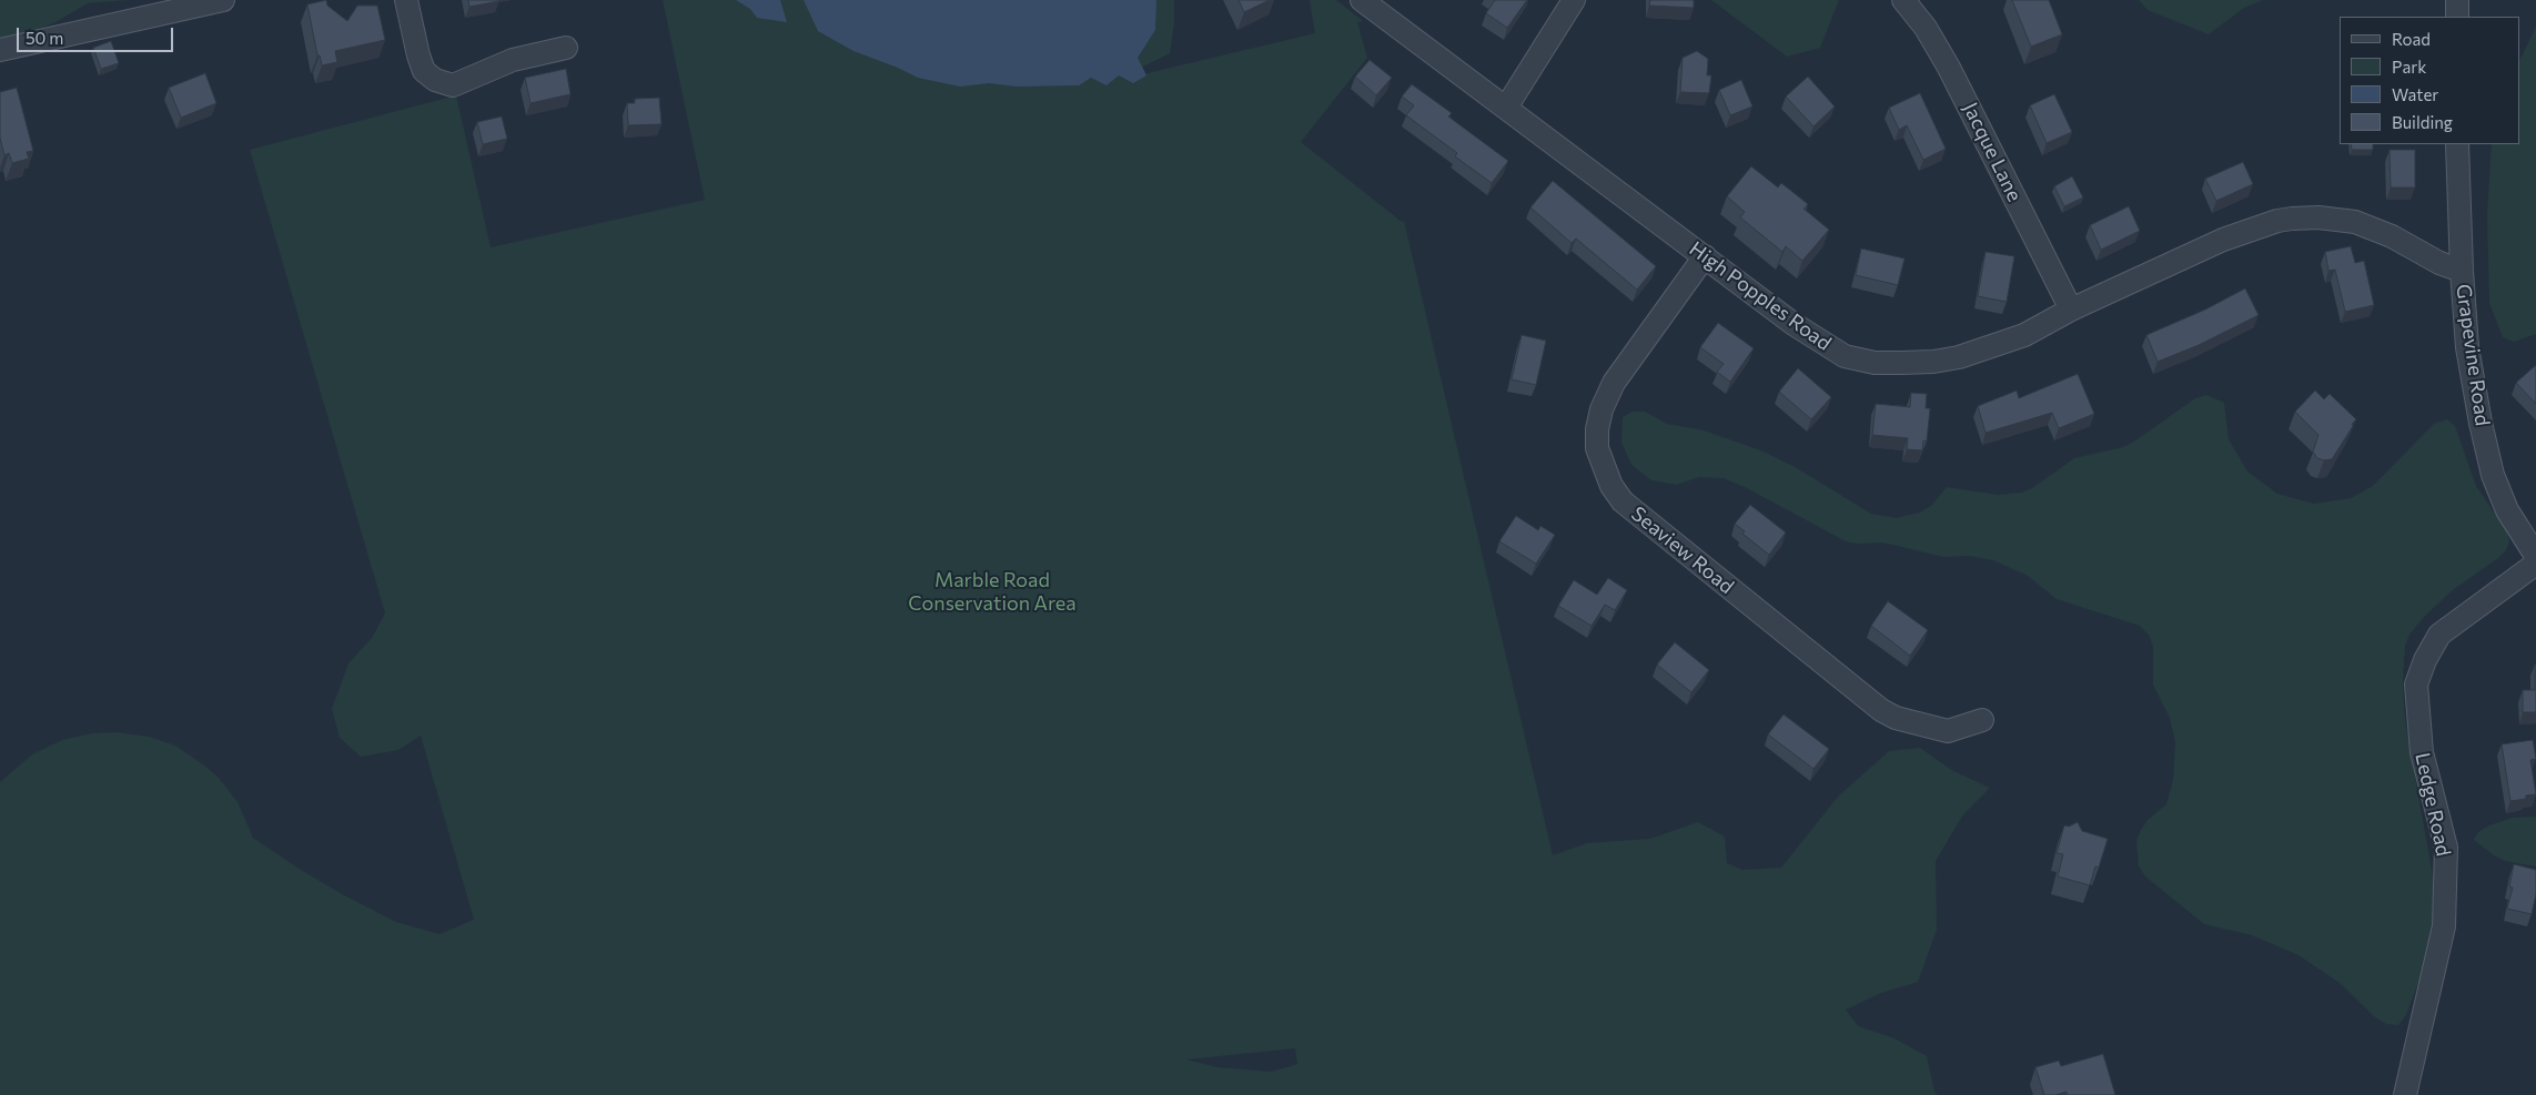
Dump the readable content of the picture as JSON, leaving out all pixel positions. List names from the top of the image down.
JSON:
{
  "streets": {
    "street": [
      "Jacque Lane",
      "High Popples Road",
      "Grapevine Road",
      "Seaview Road",
      "Ledge Road"
    ]
  },
  "crossings": [
    ["Jacque Lane", "High Popples Road"],
    ["High Popples Road", "Grapevine Road"],
    ["High Popples Road", "Seaview Road"]
  ],
  "parks": ["Marble Road Conservation Area"],
  "legend": [
    "Road",
    "Park",
    "Water",
    "Building"
  ],
  "scale_bar": "50 m"
}
